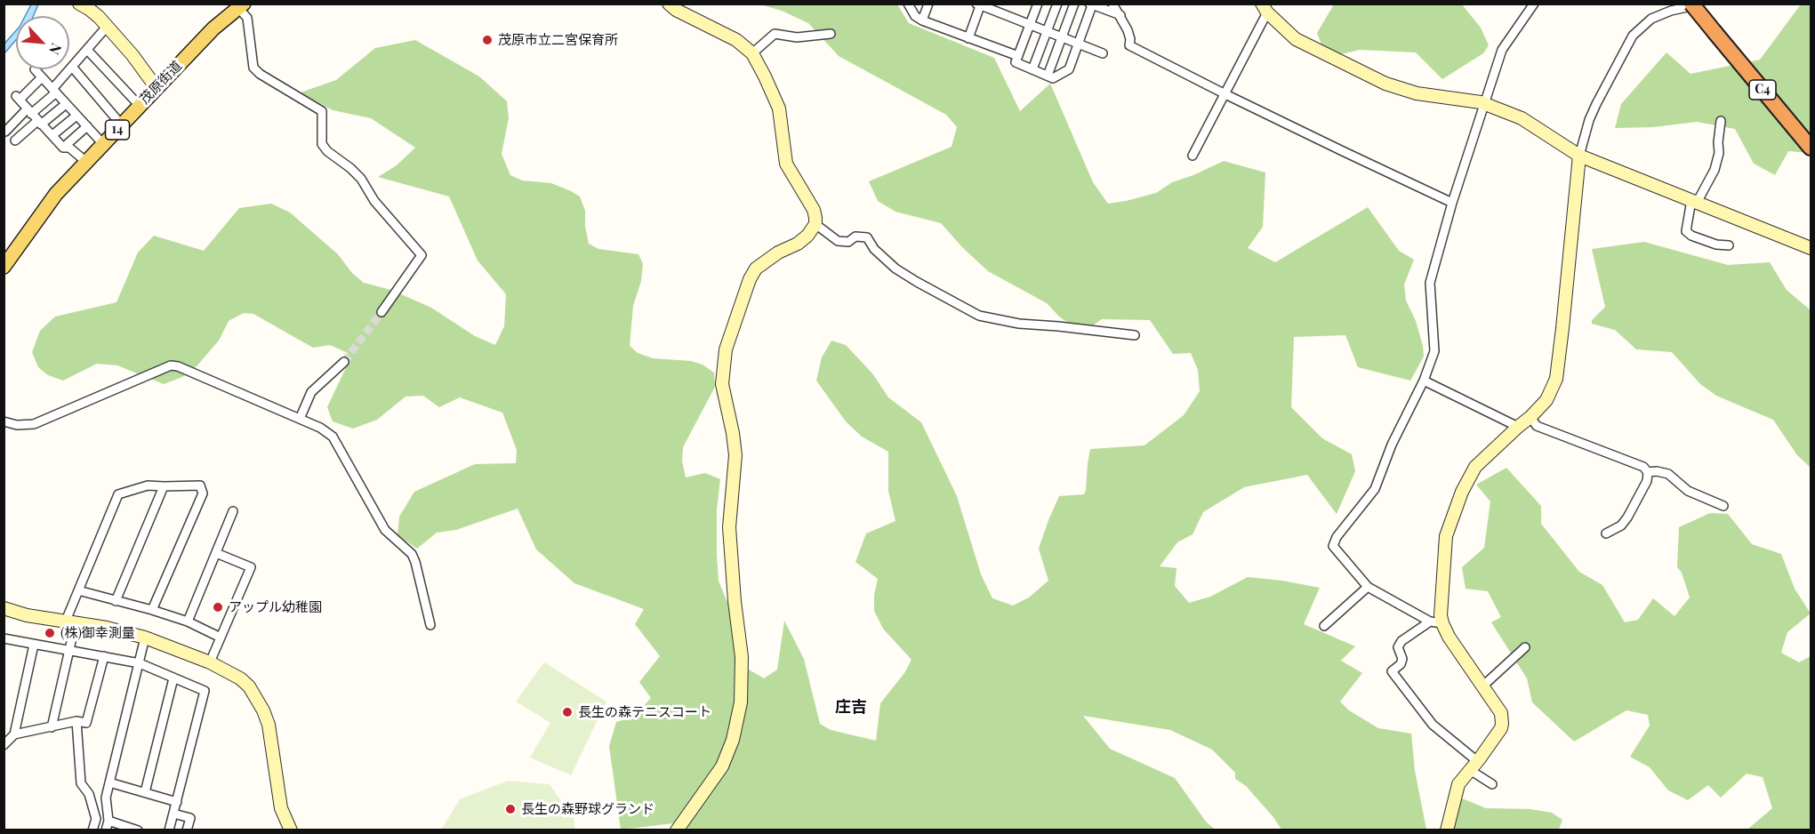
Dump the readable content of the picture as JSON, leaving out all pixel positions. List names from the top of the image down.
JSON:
{
  "streets": {
    "highway": ["C4"],
    "main road": ["茂原街道", "14"]
  },
  "districts": ["庄吉"],
  "places": [
    "茂原市立二宮保育所",
    "アップル幼稚園",
    "(株)御幸測量",
    "長生の森テニスコート",
    "長生の森野球グランド"
  ],
  "north": "bottom right"
}
